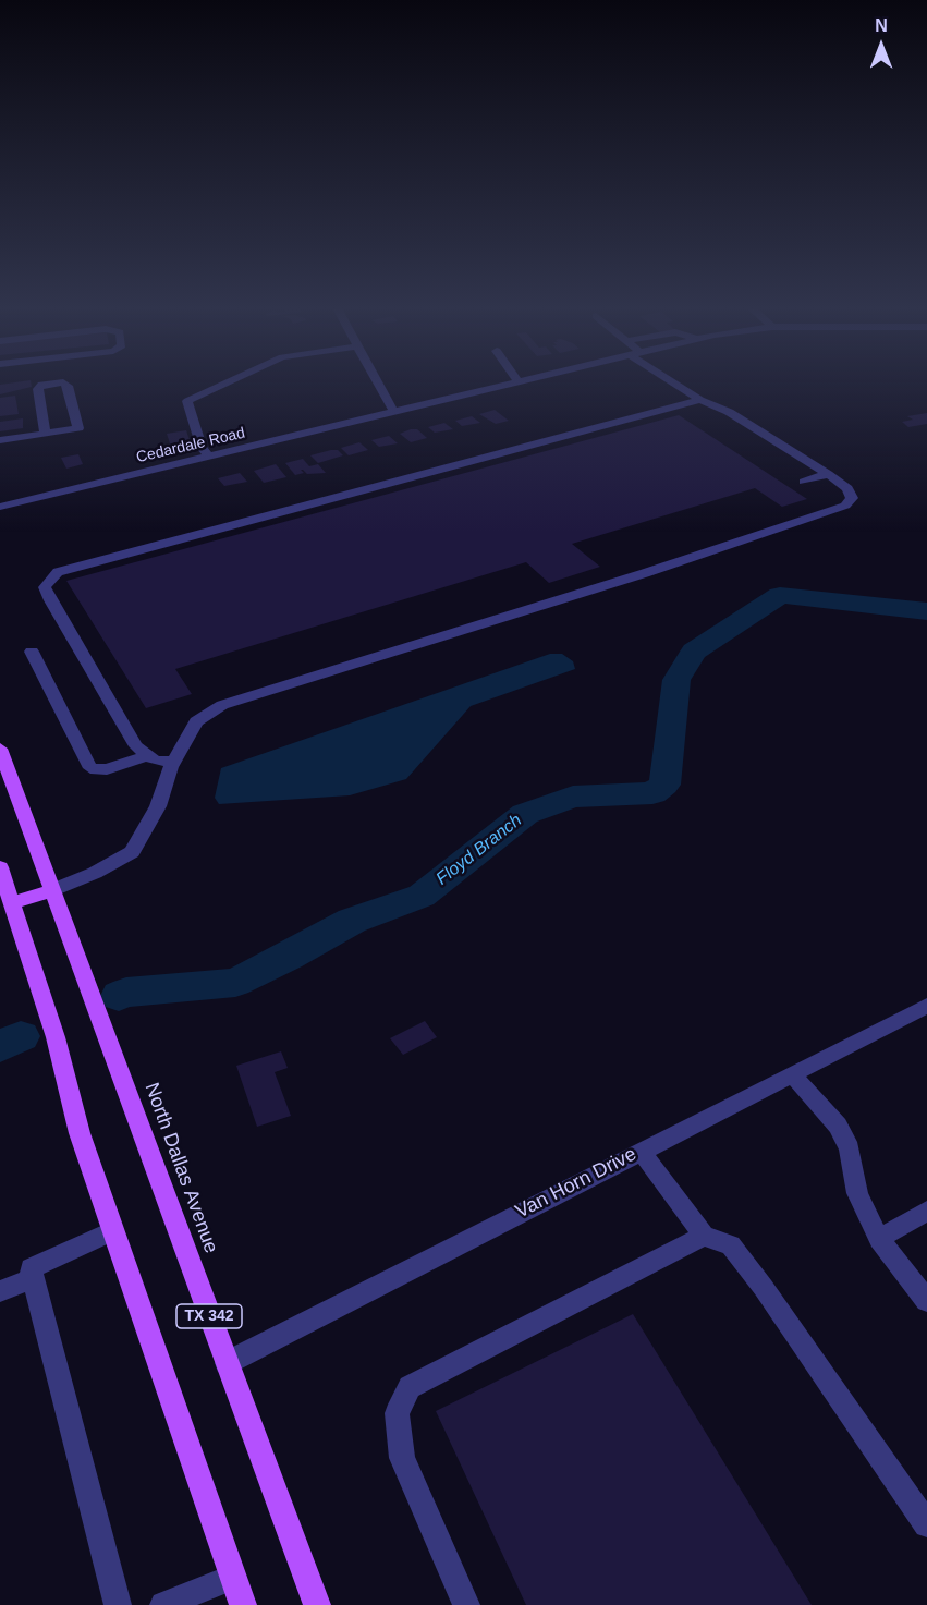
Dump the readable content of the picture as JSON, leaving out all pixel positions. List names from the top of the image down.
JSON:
{
  "streets": {
    "main road": ["North Dallas Avenue", "TX 342"],
    "street": ["Cedardale Road", "Van Horn Drive"]
  },
  "crossings": [
    ["North Dallas Avenue", "Van Horn Drive"]
  ],
  "water": ["Floyd Branch"],
  "north": "top"
}
